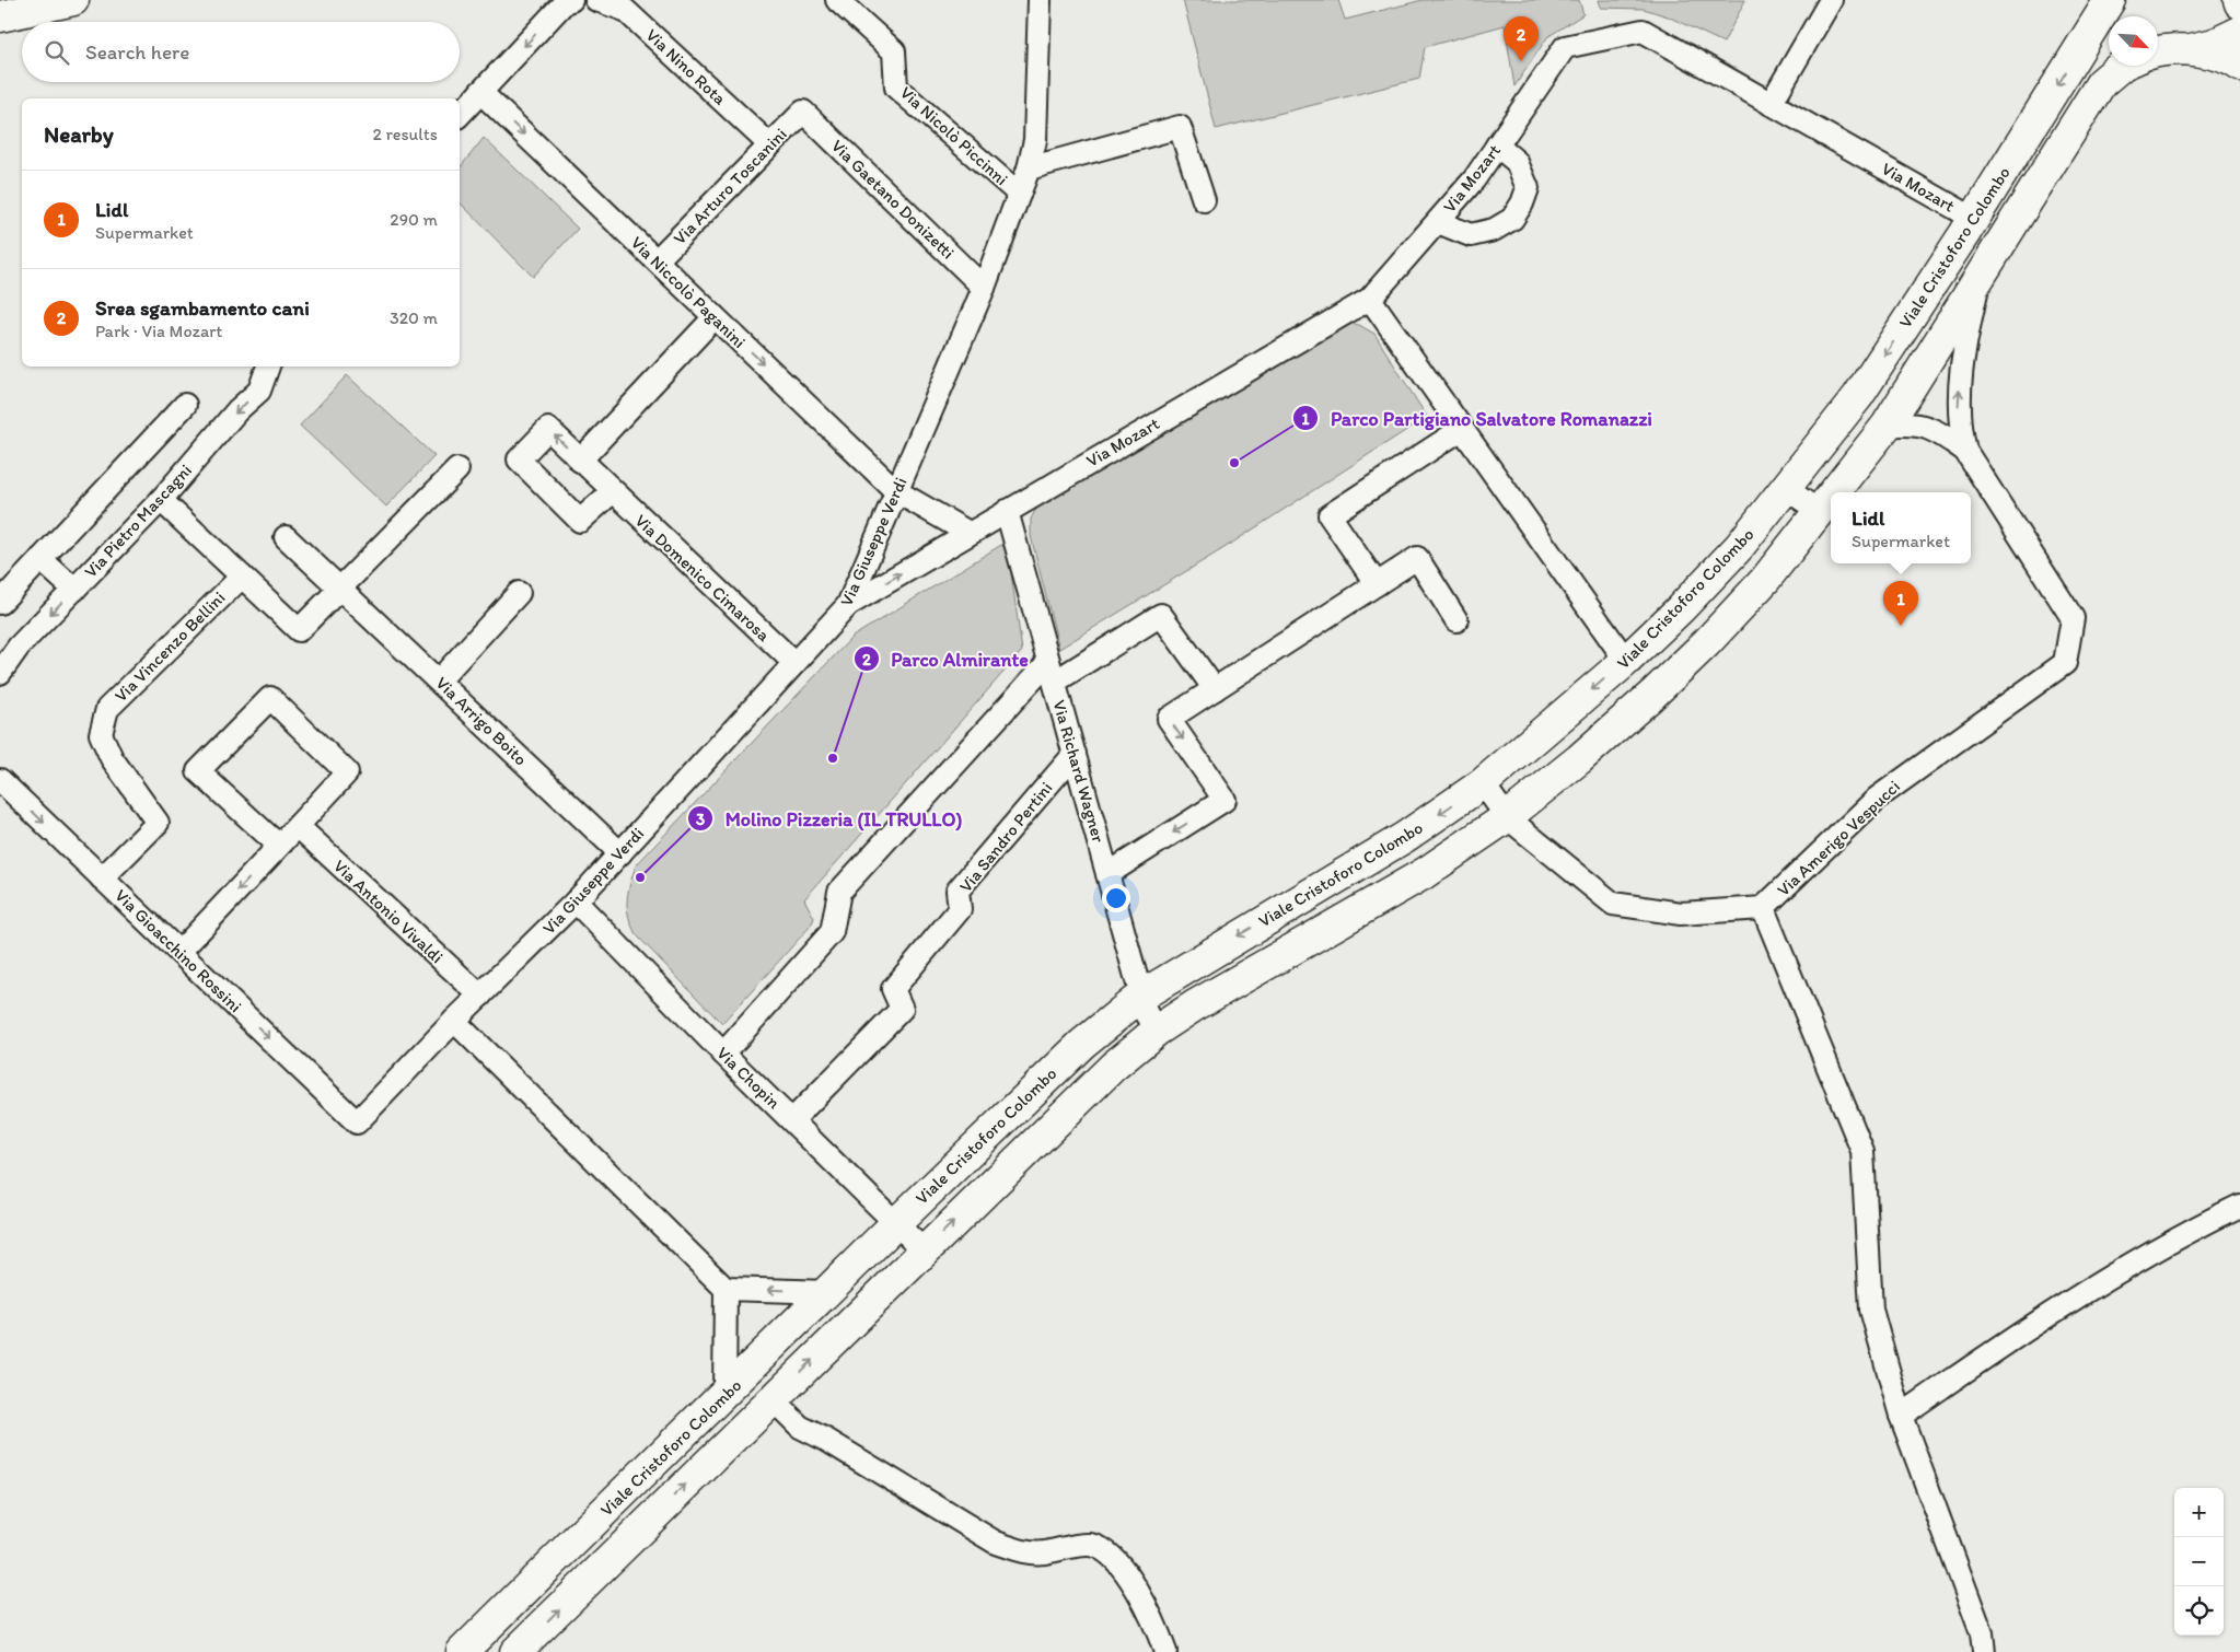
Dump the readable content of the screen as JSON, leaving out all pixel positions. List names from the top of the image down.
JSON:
{
  "streets": {
    "main road": ["Viale Cristoforo Colombo"],
    "street": [
      "Via Nino Rota",
      "Via Nicolò Piccinni",
      "Via Mozart",
      "Via Arturo Toscanini",
      "Via Gaetano Donizetti",
      "Via Niccolò Paganini",
      "Via Pietro Mascagni",
      "Via Giuseppe Verdi",
      "Via Domenico Cimarosa",
      "Via Vincenzo Bellini",
      "Via Arrigo Boito",
      "Via Richard Wagner",
      "Via Sandro Pertini",
      "Via Amerigo Vespucci",
      "Via Antonio Vivaldi",
      "Via Gioacchino Rossini",
      "Via Chopin"
    ]
  },
  "crossings": [
    ["Via Nino Rota", "Via Arturo Toscanini"],
    ["Via Nicolò Piccinni", "Via Giuseppe Verdi"],
    ["Via Mozart", "Viale Cristoforo Colombo"],
    ["Via Mozart", "Via Niccolò Paganini"],
    ["Via Mozart", "Via Giuseppe Verdi"],
    ["Via Mozart", "Via Richard Wagner"],
    ["Via Arturo Toscanini", "Via Gaetano Donizetti"],
    ["Via Arturo Toscanini", "Via Niccolò Paganini"],
    ["Via Gaetano Donizetti", "Via Giuseppe Verdi"],
    ["Viale Cristoforo Colombo", "Via Richard Wagner"],
    ["Viale Cristoforo Colombo", "Via Amerigo Vespucci"],
    ["Viale Cristoforo Colombo", "Via Chopin"],
    ["Via Niccolò Paganini", "Via Giuseppe Verdi"],
    ["Via Giuseppe Verdi", "Via Domenico Cimarosa"],
    ["Via Giuseppe Verdi", "Via Arrigo Boito"],
    ["Via Giuseppe Verdi", "Via Antonio Vivaldi"],
    ["Via Giuseppe Verdi", "Via Gioacchino Rossini"],
    ["Via Giuseppe Verdi", "Via Chopin"],
    ["Via Vincenzo Bellini", "Via Gioacchino Rossini"],
    ["Via Richard Wagner", "Via Sandro Pertini"],
    ["Via Sandro Pertini", "Via Chopin"]
  ],
  "one_way": ["Via Niccolò Paganini", "Via Gioacchino Rossini"],
  "places": ["Parco Partigiano Salvatore Romanazzi", "Parco Almirante", "Molino Pizzeria (IL TRULLO)"],
  "north": "bottom right",
  "page": {
    "pins": ["2", "1"],
    "search": "Search here",
    "heading": ["Nearby", "2 results"],
    "list": [
      {
        "mark": "1",
        "name": "Lidl",
        "note": "Supermarket",
        "value": "290 m"
      },
      {
        "mark": "2",
        "name": "Srea sgambamento cani",
        "note": "Park · Via Mozart",
        "value": "320 m"
      }
    ],
    "popup": ["Lidl", "Supermarket"],
    "map_buttons": ["+", "−"]
  }
}
